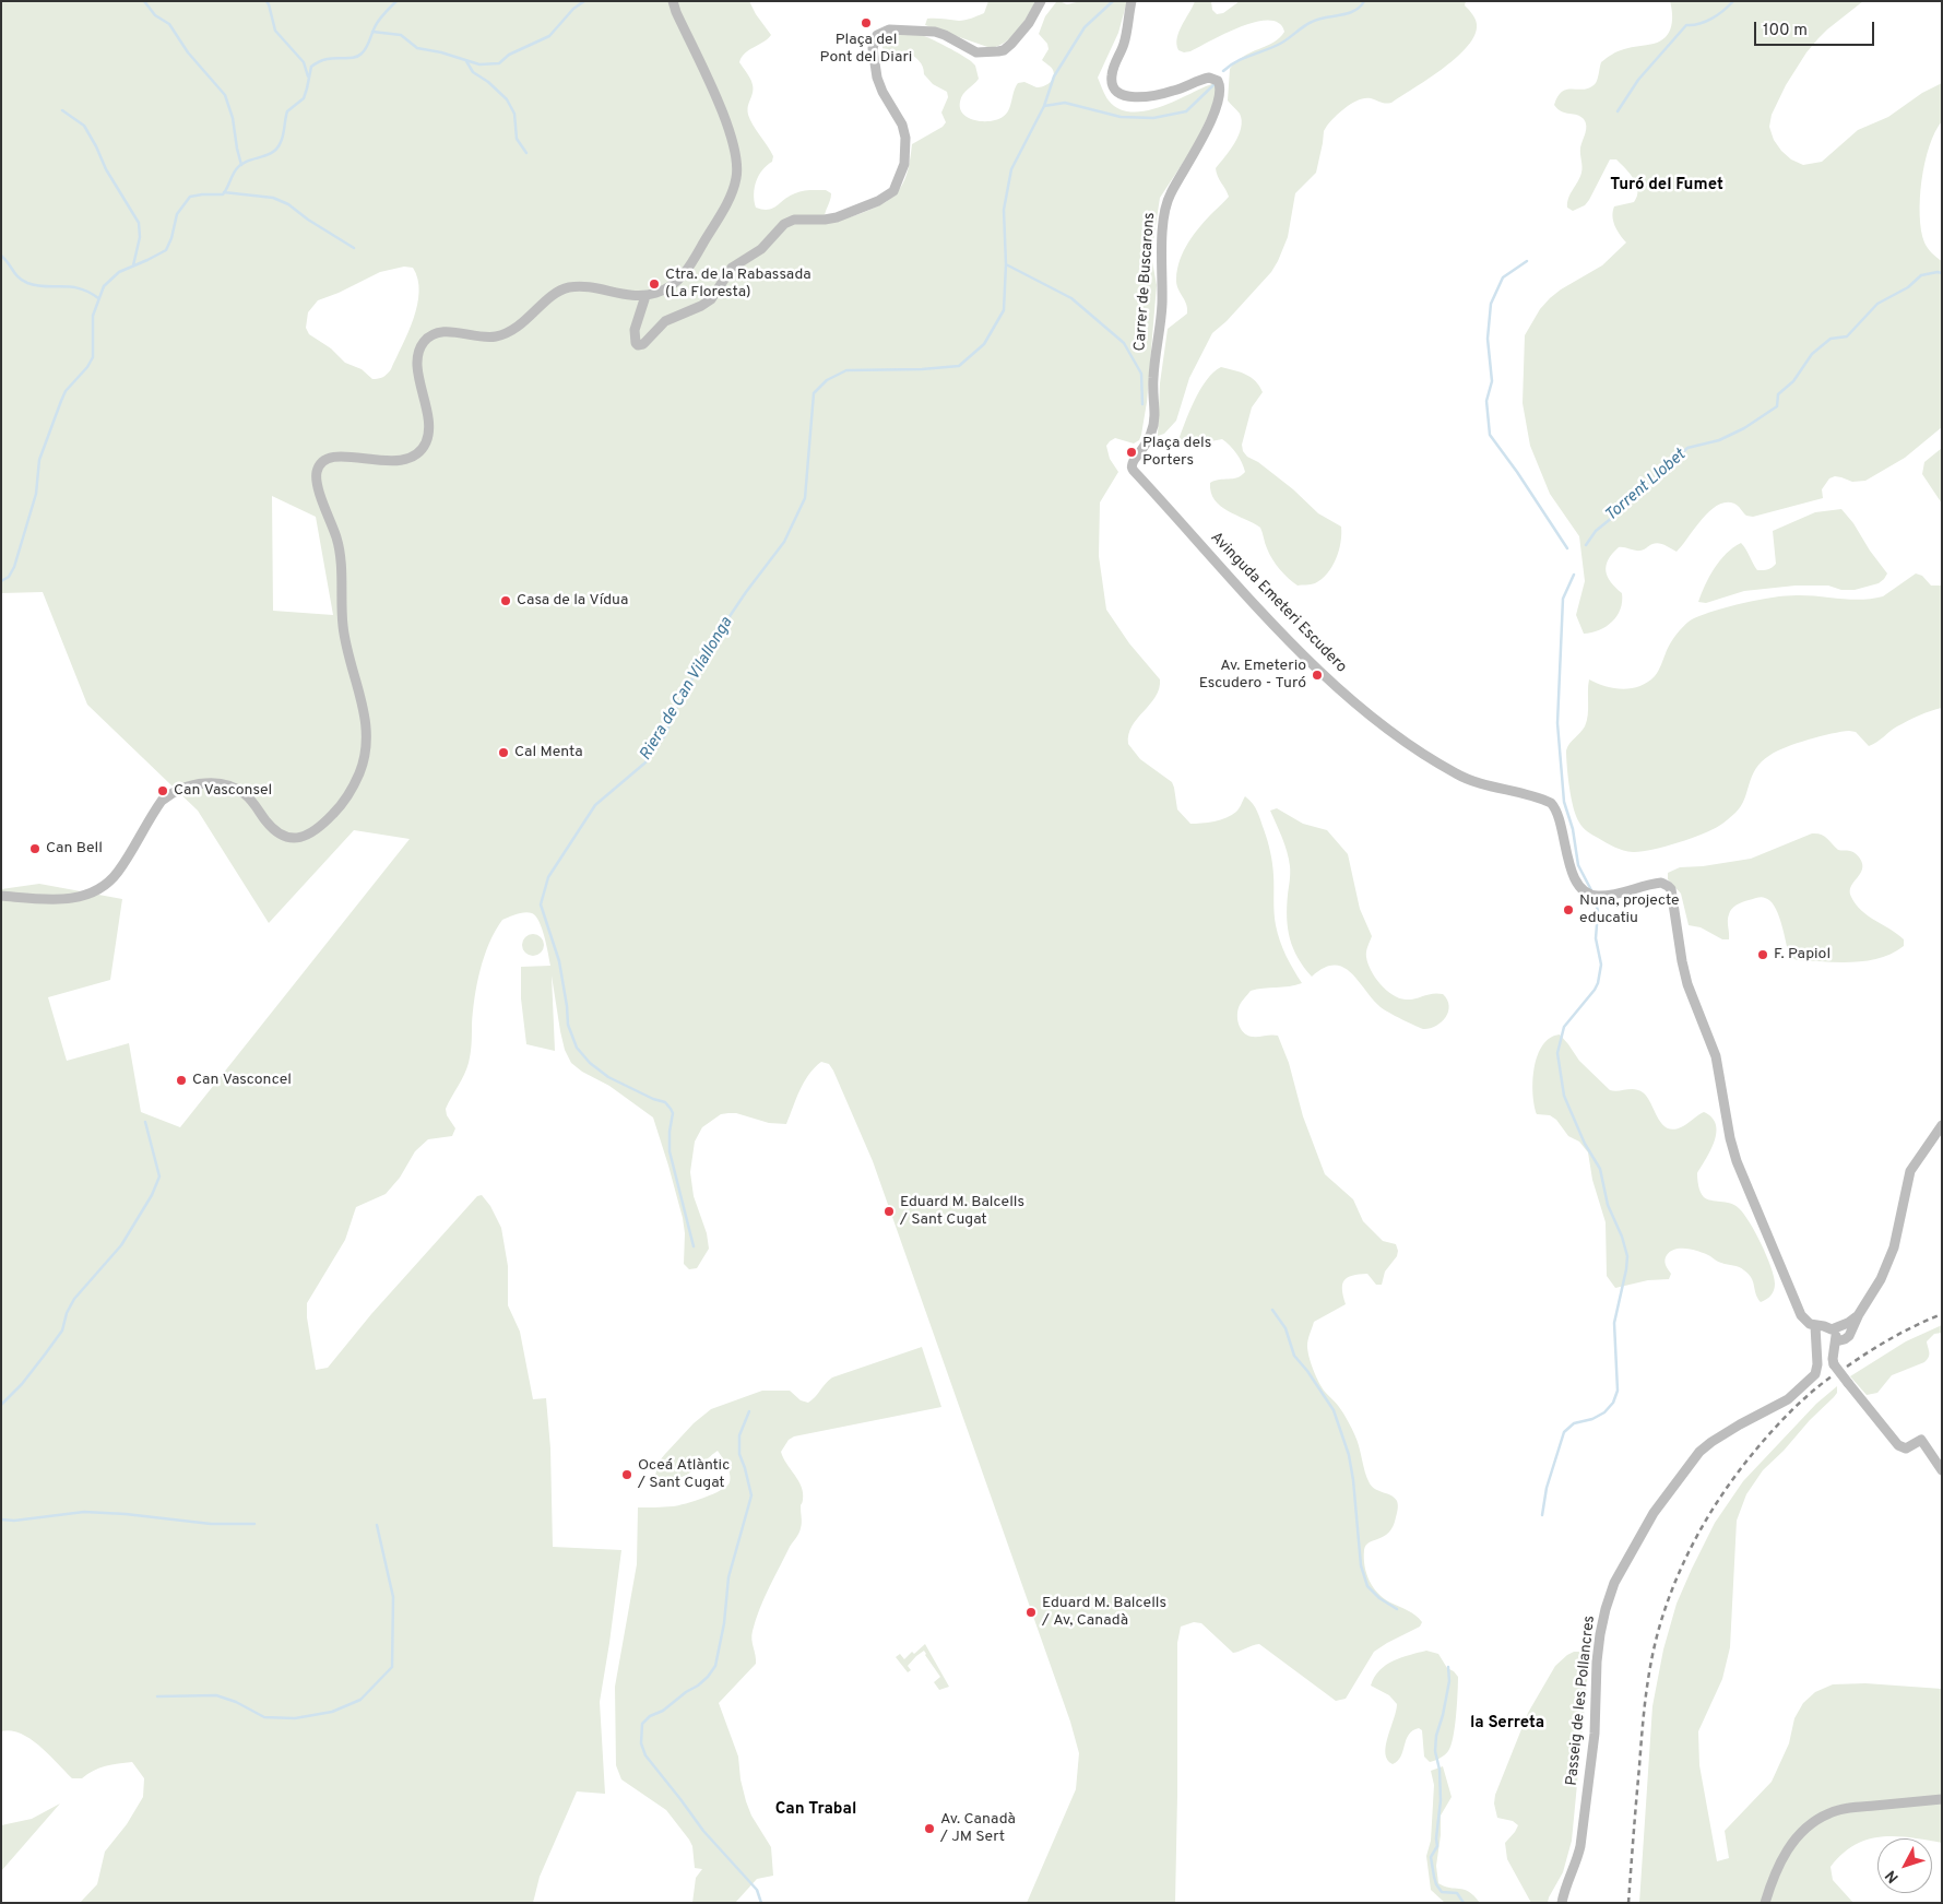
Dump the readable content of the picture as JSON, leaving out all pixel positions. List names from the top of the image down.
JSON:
{
  "streets": {
    "street": ["Carrer de Buscarons", "Avinguda Emeteri Escudero", "Passeig de les Pollancres"]
  },
  "crossings": [
    ["Carrer de Buscarons", "Avinguda Emeteri Escudero"],
    ["Avinguda Emeteri Escudero", "Passeig de les Pollancres"]
  ],
  "districts": ["Turó del Fumet", "la Serreta", "Can Trabal"],
  "water": ["Torrent Llobet", "Riera de Can Vilallonga"],
  "places": [
    "Plaça del Pont del Diari",
    "Ctra. de la Rabassada (La Floresta)",
    "Plaça dels Porters",
    "Casa de la Vídua",
    "Av. Emeterio Escudero - Turó",
    "Cal Menta",
    "Can Vasconsel",
    "Can Bell",
    "Nuna, projecte educatiu",
    "F. Papiol",
    "Can Vasconcel",
    "Eduard M. Balcells / Sant Cugat",
    "Oceá Atlàntic / Sant Cugat",
    "Eduard M. Balcells / Av, Canadà",
    "Av. Canadà / JM Sert"
  ],
  "scale_bar": "100 m",
  "north": "bottom left"
}
